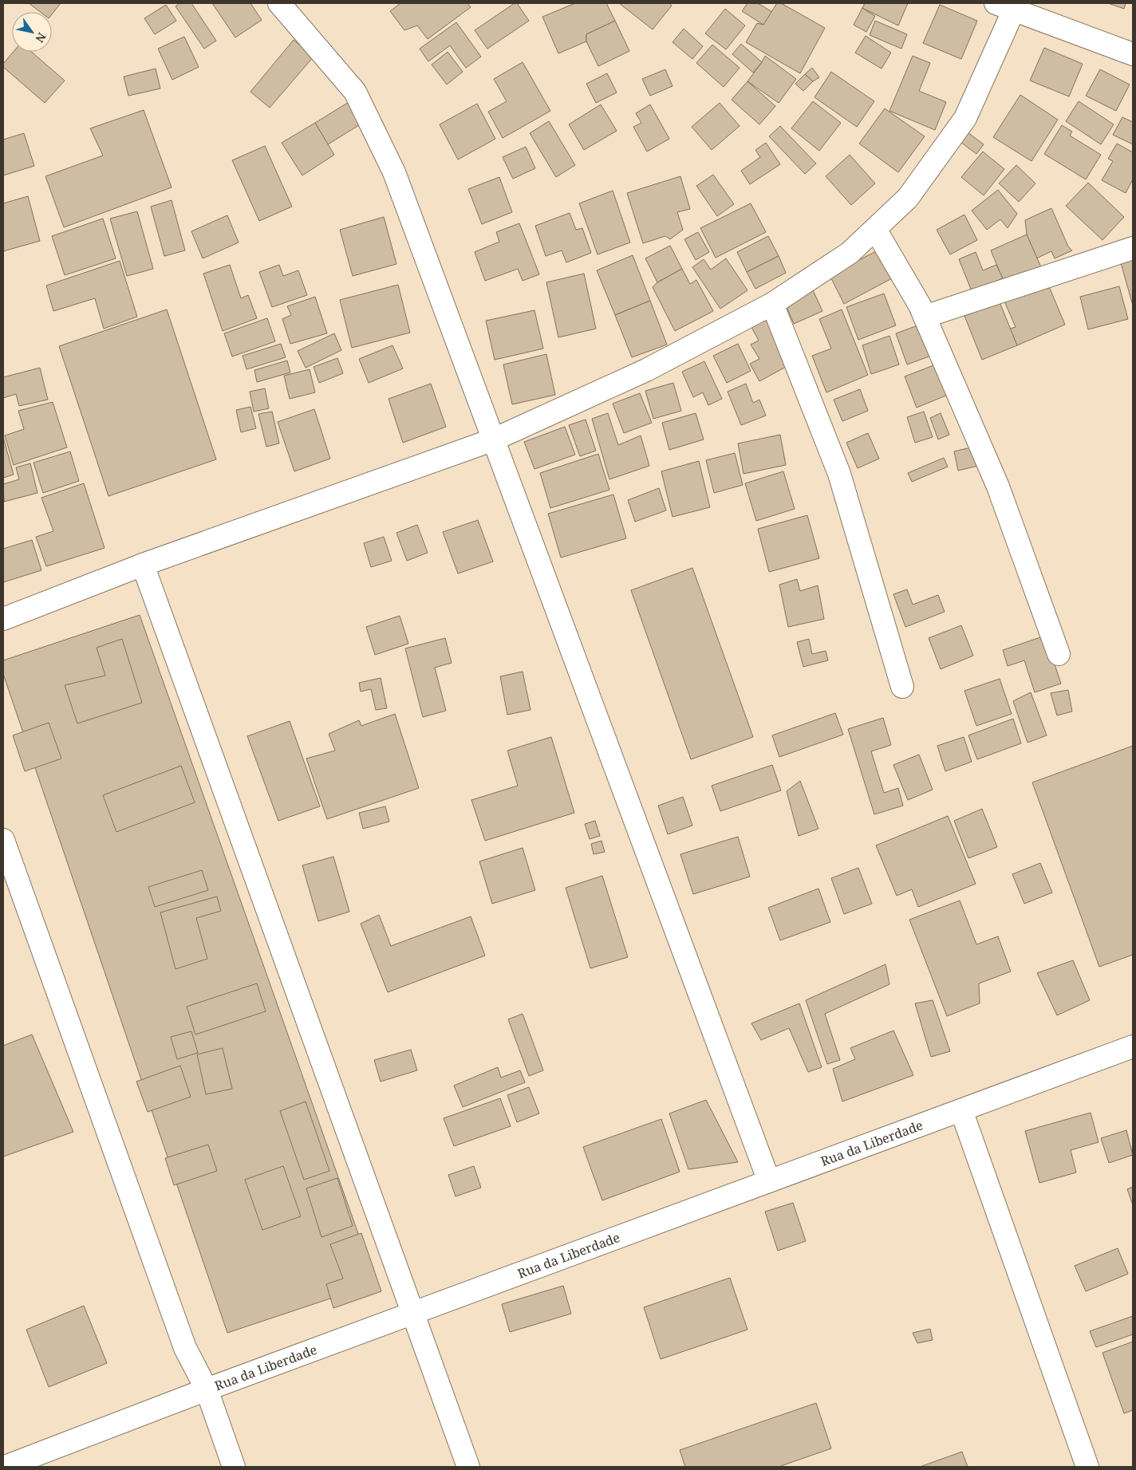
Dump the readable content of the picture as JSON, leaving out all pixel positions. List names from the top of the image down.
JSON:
{
  "streets": {
    "street": ["Rua da Liberdade"]
  },
  "north": "bottom right"
}
